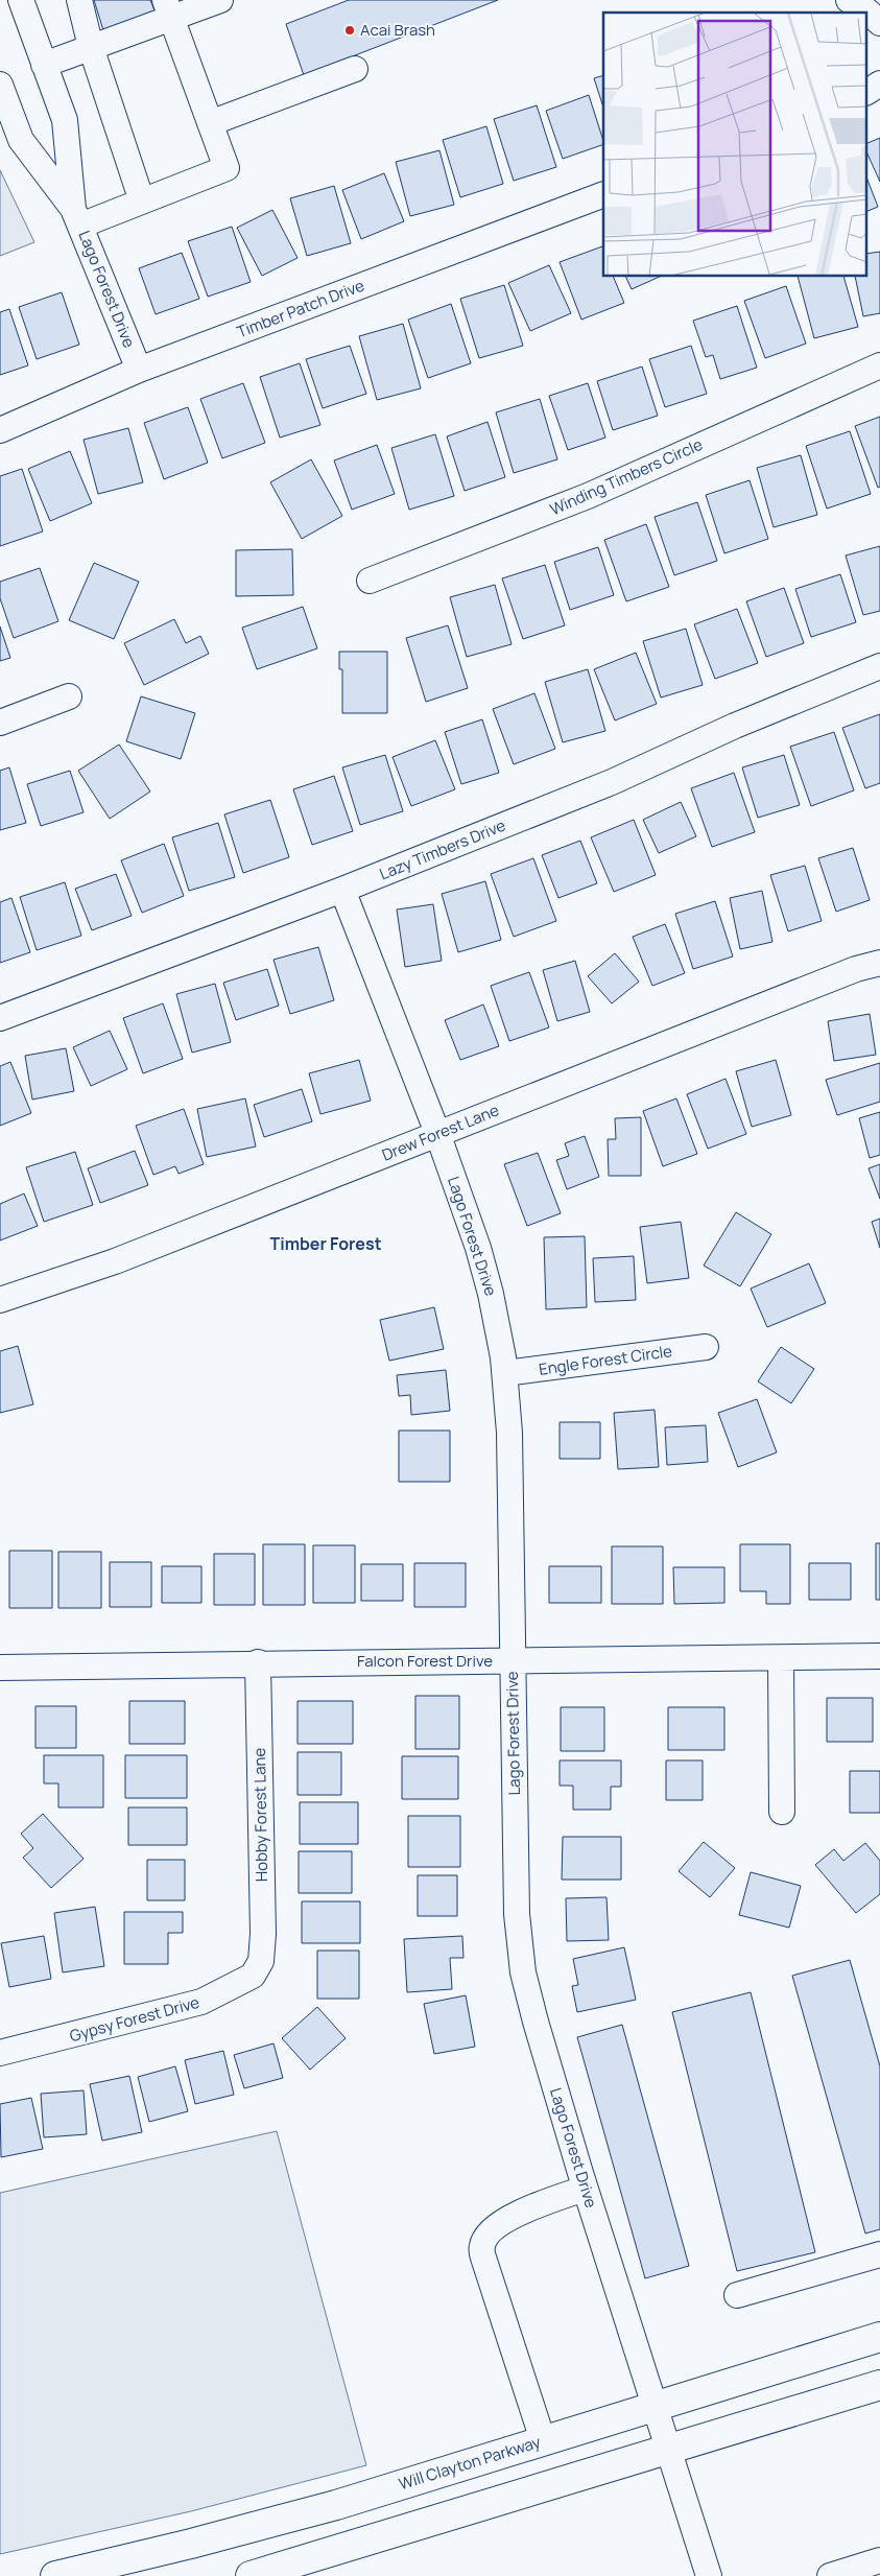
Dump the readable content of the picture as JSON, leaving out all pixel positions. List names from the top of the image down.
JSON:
{
  "streets": {
    "main road": ["Will Clayton Parkway"],
    "street": [
      "Lago Forest Drive",
      "Timber Patch Drive",
      "Winding Timbers Circle",
      "Lazy Timbers Drive",
      "Drew Forest Lane",
      "Engle Forest Circle",
      "Falcon Forest Drive",
      "Hobby Forest Lane",
      "Gypsy Forest Drive"
    ]
  },
  "crossings": [
    ["Lago Forest Drive", "Timber Patch Drive"],
    ["Lago Forest Drive", "Lazy Timbers Drive"],
    ["Lago Forest Drive", "Drew Forest Lane"],
    ["Lago Forest Drive", "Engle Forest Circle"],
    ["Lago Forest Drive", "Falcon Forest Drive"],
    ["Lago Forest Drive", "Will Clayton Parkway"],
    ["Falcon Forest Drive", "Hobby Forest Lane"],
    ["Hobby Forest Lane", "Gypsy Forest Drive"]
  ],
  "districts": ["Timber Forest"],
  "places": ["Acai Brash"]
}
